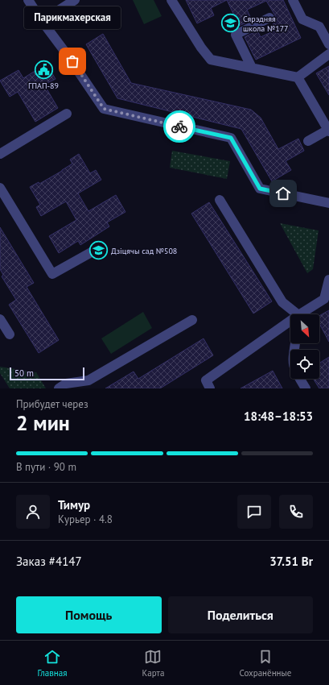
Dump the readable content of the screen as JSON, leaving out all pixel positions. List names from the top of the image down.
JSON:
{
  "places": {
    "school or university": ["Сярэдняя школа №177", "Дзіцячы сад №508"],
    "other": ["Парикмахерская"],
    "public building": ["ГПАП-89"]
  },
  "scale_bar": "50 m",
  "north": "bottom right",
  "page": {
    "bubble": "Парикмахерская",
    "scale": "50 m",
    "heading": ["2 мин", "Прибудет через", "18:48–18:53"],
    "panel": [
      "Тимур",
      "Курьер · 4.8",
      "Заказ #4147",
      "37.51 Br"
    ],
    "bar": "В пути · 90 m",
    "buttons": ["Помощь", "Поделиться"],
    "tabs": ["Главная", "Карта", "Сохранённые"]
  }
}
